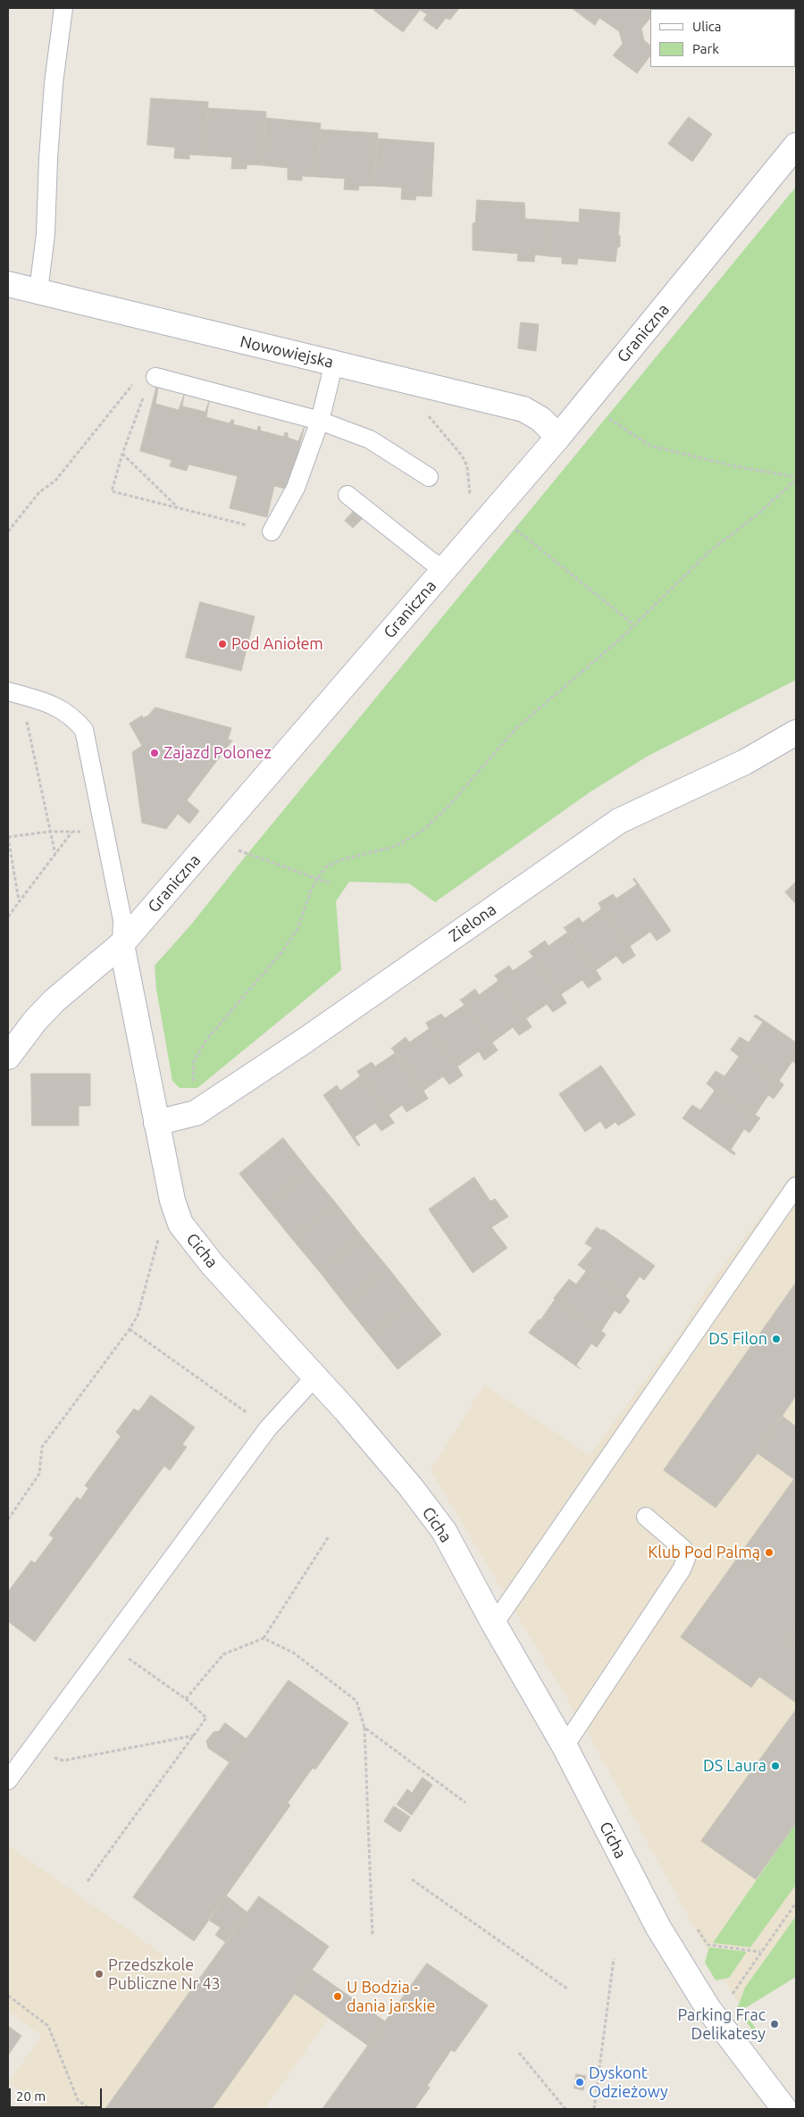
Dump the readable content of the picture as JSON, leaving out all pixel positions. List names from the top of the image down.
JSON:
{
  "streets": {
    "street": [
      "Graniczna",
      "Nowowiejska",
      "Zielona",
      "Cicha"
    ]
  },
  "crossings": [
    ["Graniczna", "Nowowiejska"],
    ["Graniczna", "Cicha"],
    ["Zielona", "Cicha"]
  ],
  "places": [
    "Pod Aniołem",
    "Zajazd Polonez",
    "DS Filon",
    "Klub Pod Palmą",
    "DS Laura",
    "Przedszkole Publiczne Nr 43",
    "U Bodzia - dania jarskie",
    "Parking Frac Delikatesy",
    "Dyskont Odzieżowy"
  ],
  "legend": ["Ulica", "Park"],
  "scale_bar": "20 m"
}
